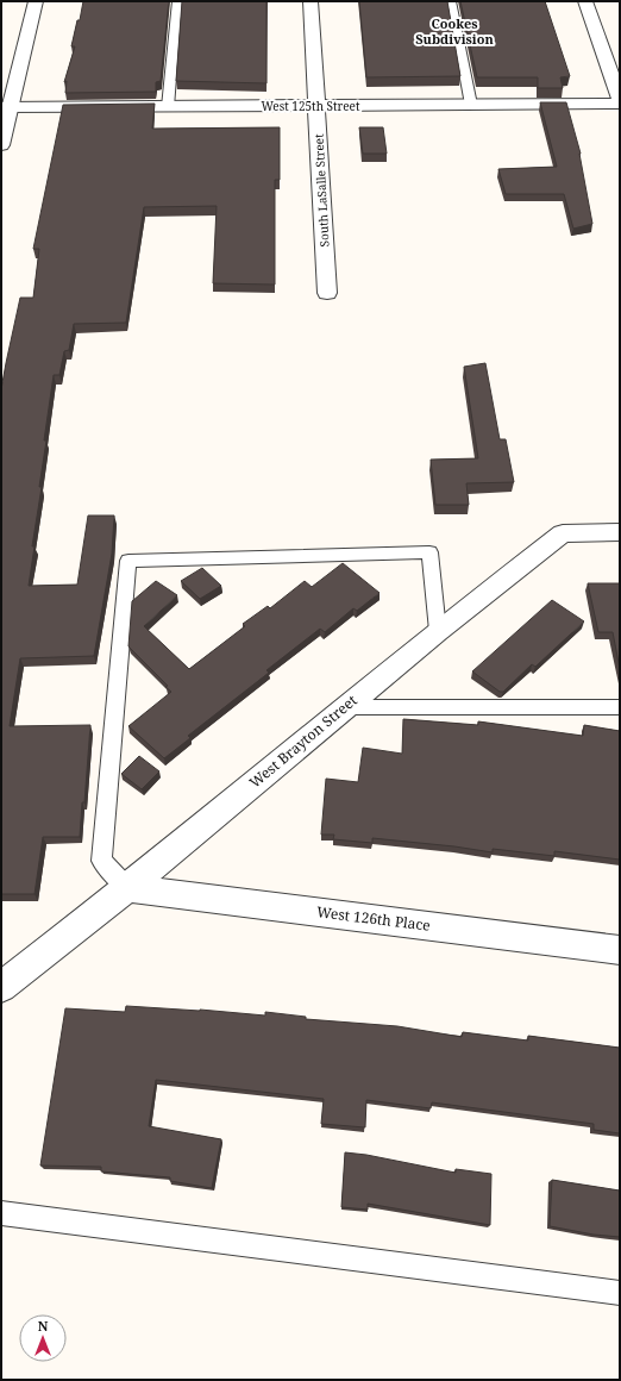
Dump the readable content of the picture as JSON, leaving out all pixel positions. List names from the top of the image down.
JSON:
{
  "streets": {
    "street": [
      "West 125th Street",
      "South LaSalle Street",
      "West Brayton Street",
      "West 126th Place"
    ]
  },
  "crossings": [
    ["West 125th Street", "South LaSalle Street"],
    ["West Brayton Street", "West 126th Place"]
  ],
  "districts": ["Cookes Subdivision"],
  "north": "top"
}
